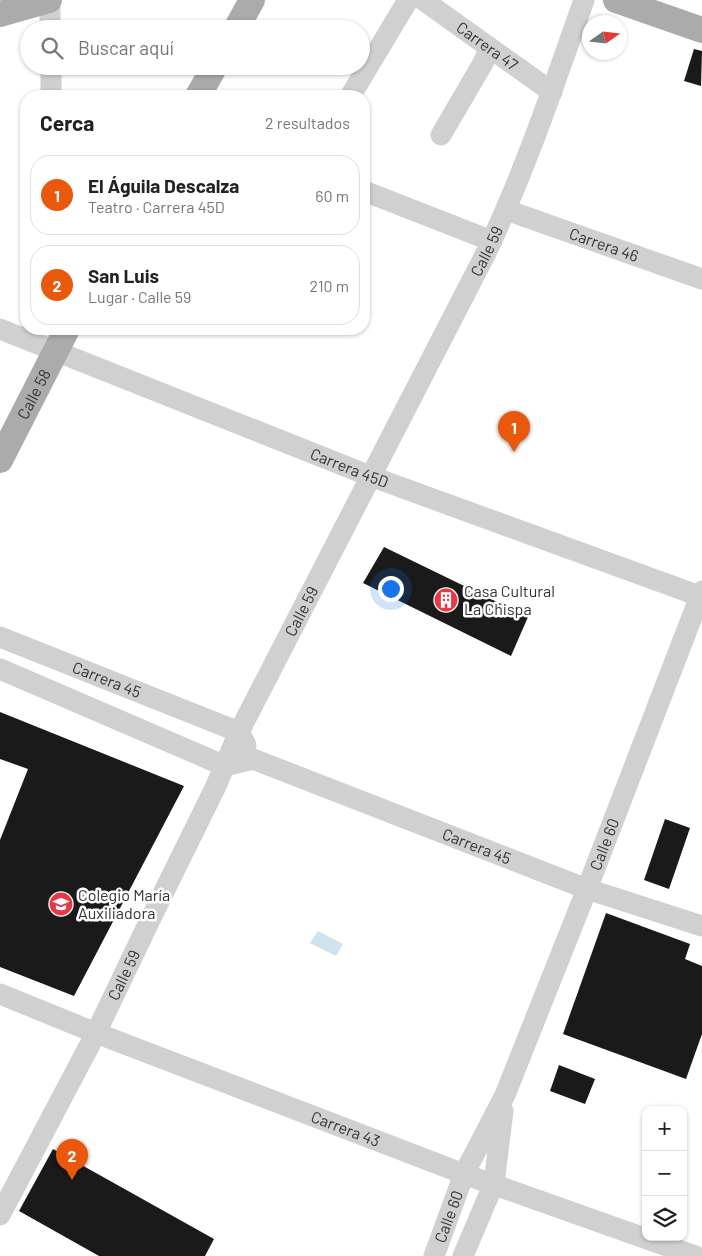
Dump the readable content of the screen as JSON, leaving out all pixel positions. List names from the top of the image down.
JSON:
{
  "streets": {
    "main road": ["Calle 58"],
    "street": [
      "Carrera 47",
      "Carrera 46",
      "Calle 59",
      "Carrera 45D",
      "Carrera 45",
      "Calle 60",
      "Carrera 43"
    ]
  },
  "crossings": [
    ["Carrera 47", "Calle 59"],
    ["Carrera 46", "Calle 59"],
    ["Calle 59", "Carrera 45D"],
    ["Calle 59", "Carrera 45"],
    ["Calle 59", "Carrera 43"],
    ["Calle 58", "Carrera 45D"],
    ["Carrera 45D", "Calle 60"],
    ["Carrera 45", "Calle 60"],
    ["Calle 60", "Carrera 43"]
  ],
  "places": {
    "building": ["Casa Cultural La Chispa"],
    "school or university": ["Colegio María Auxiliadora"]
  },
  "north": "right",
  "page": {
    "search": "Buscar aquí",
    "heading": ["Cerca", "2 resultados"],
    "list": [
      {
        "mark": "1",
        "name": "El Águila Descalza",
        "note": "Teatro · Carrera 45D",
        "value": "60 m"
      },
      {
        "mark": "2",
        "name": "San Luis",
        "note": "Lugar · Calle 59",
        "value": "210 m"
      }
    ],
    "pins": ["1", "2"],
    "map_buttons": ["+", "−"]
  }
}
